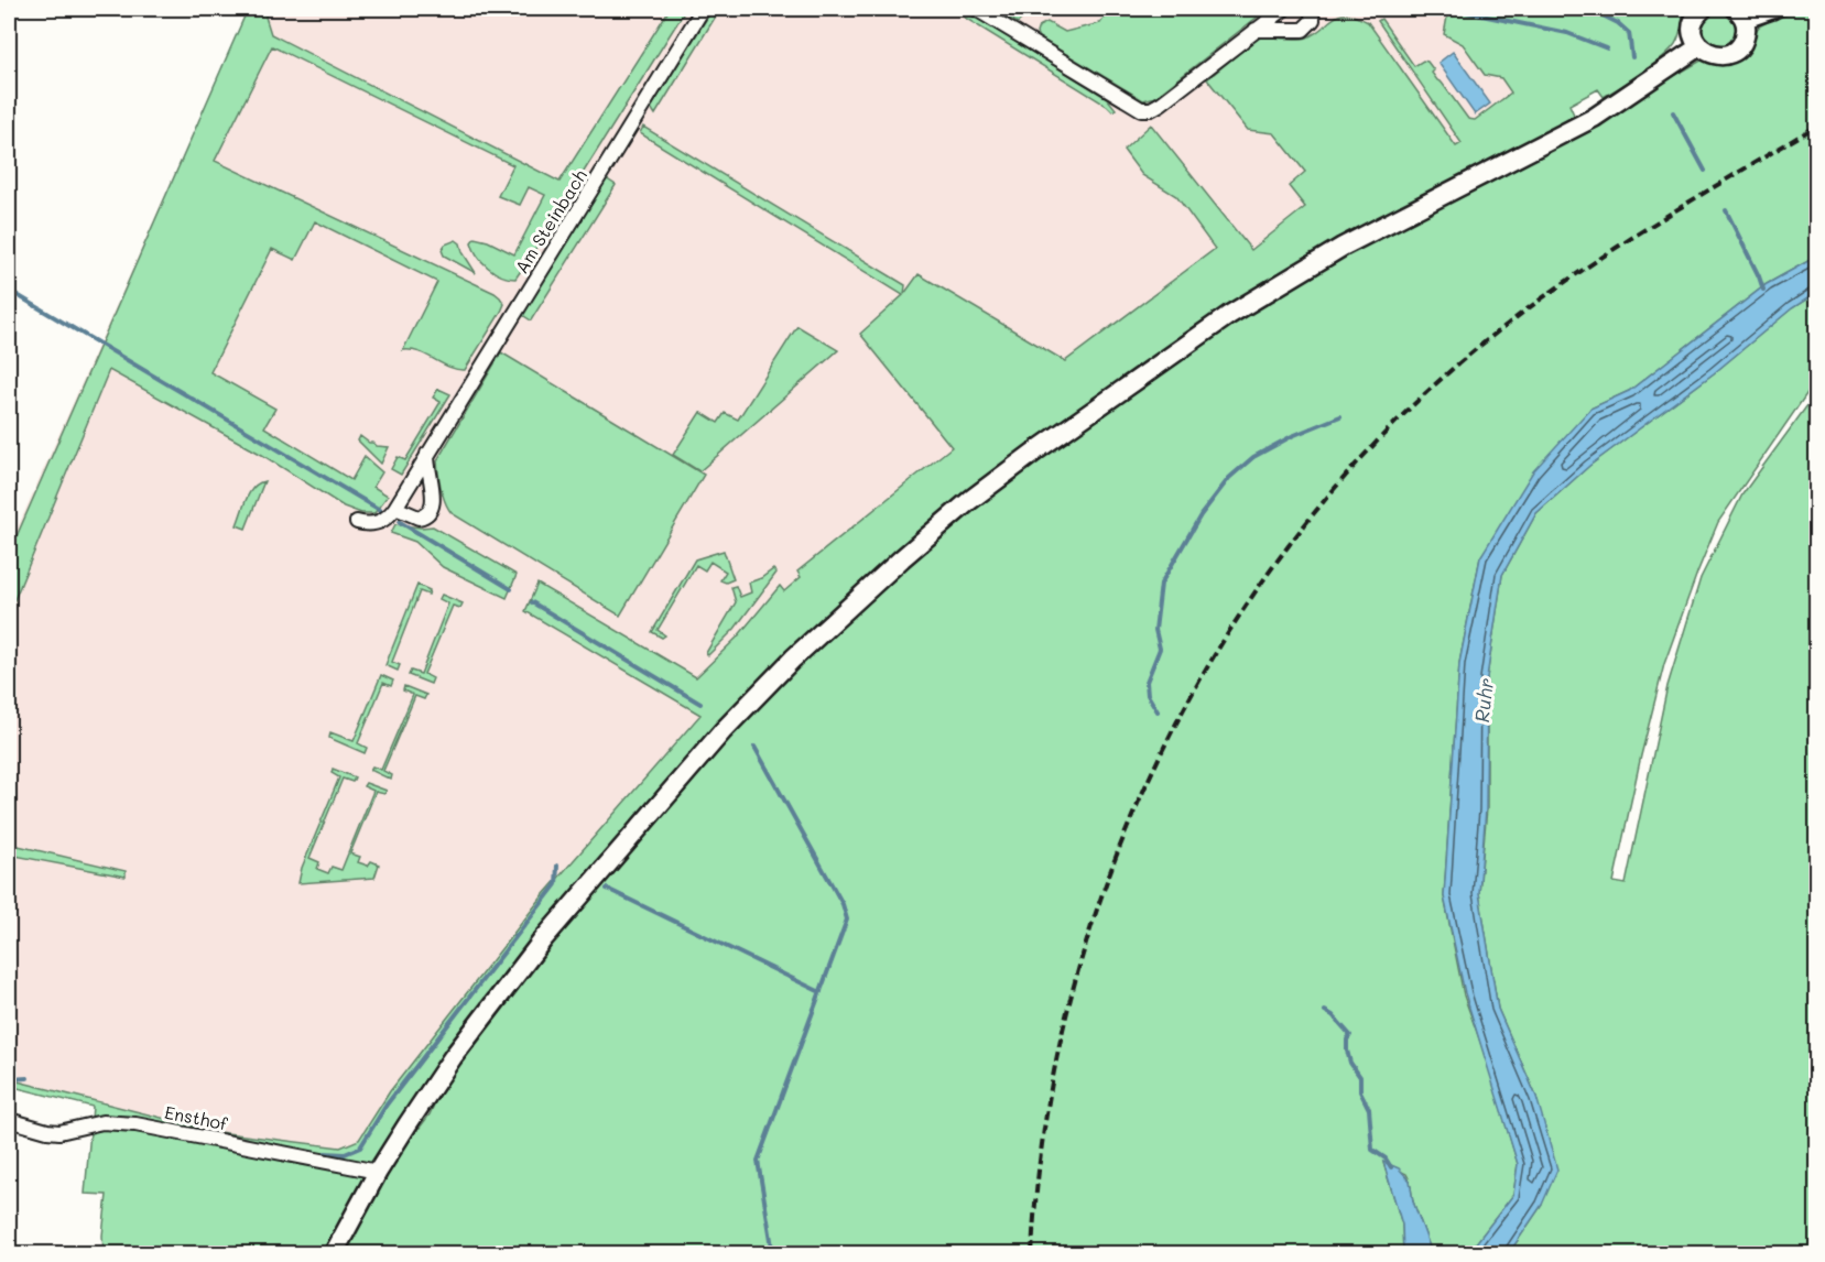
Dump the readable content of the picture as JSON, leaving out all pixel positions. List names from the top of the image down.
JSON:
{
  "streets": {
    "street": ["Am Steinbach", "Ensthof"]
  },
  "water": ["Ruhr"]
}
